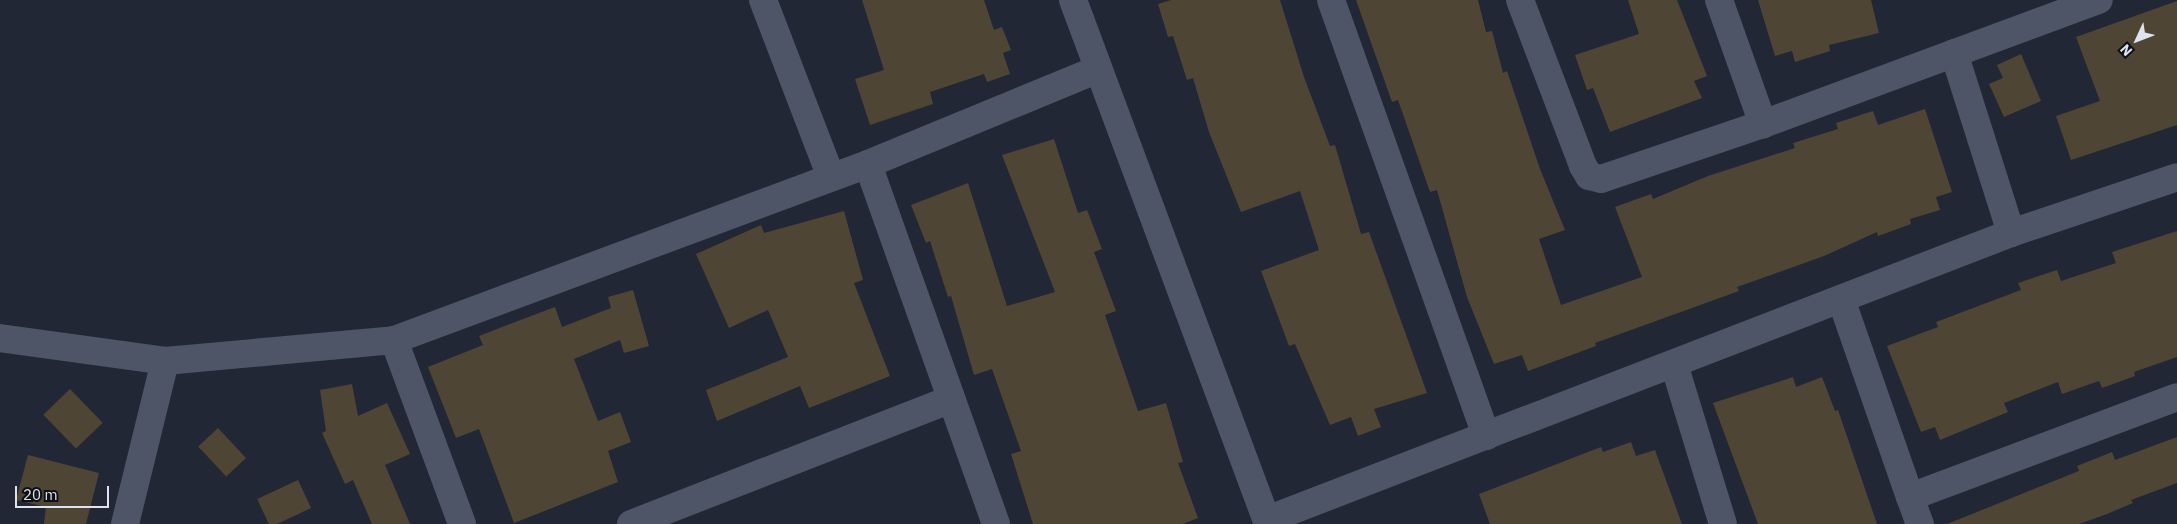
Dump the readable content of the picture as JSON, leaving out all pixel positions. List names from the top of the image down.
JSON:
{
  "scale_bar": "20 m",
  "north": "bottom left"
}
